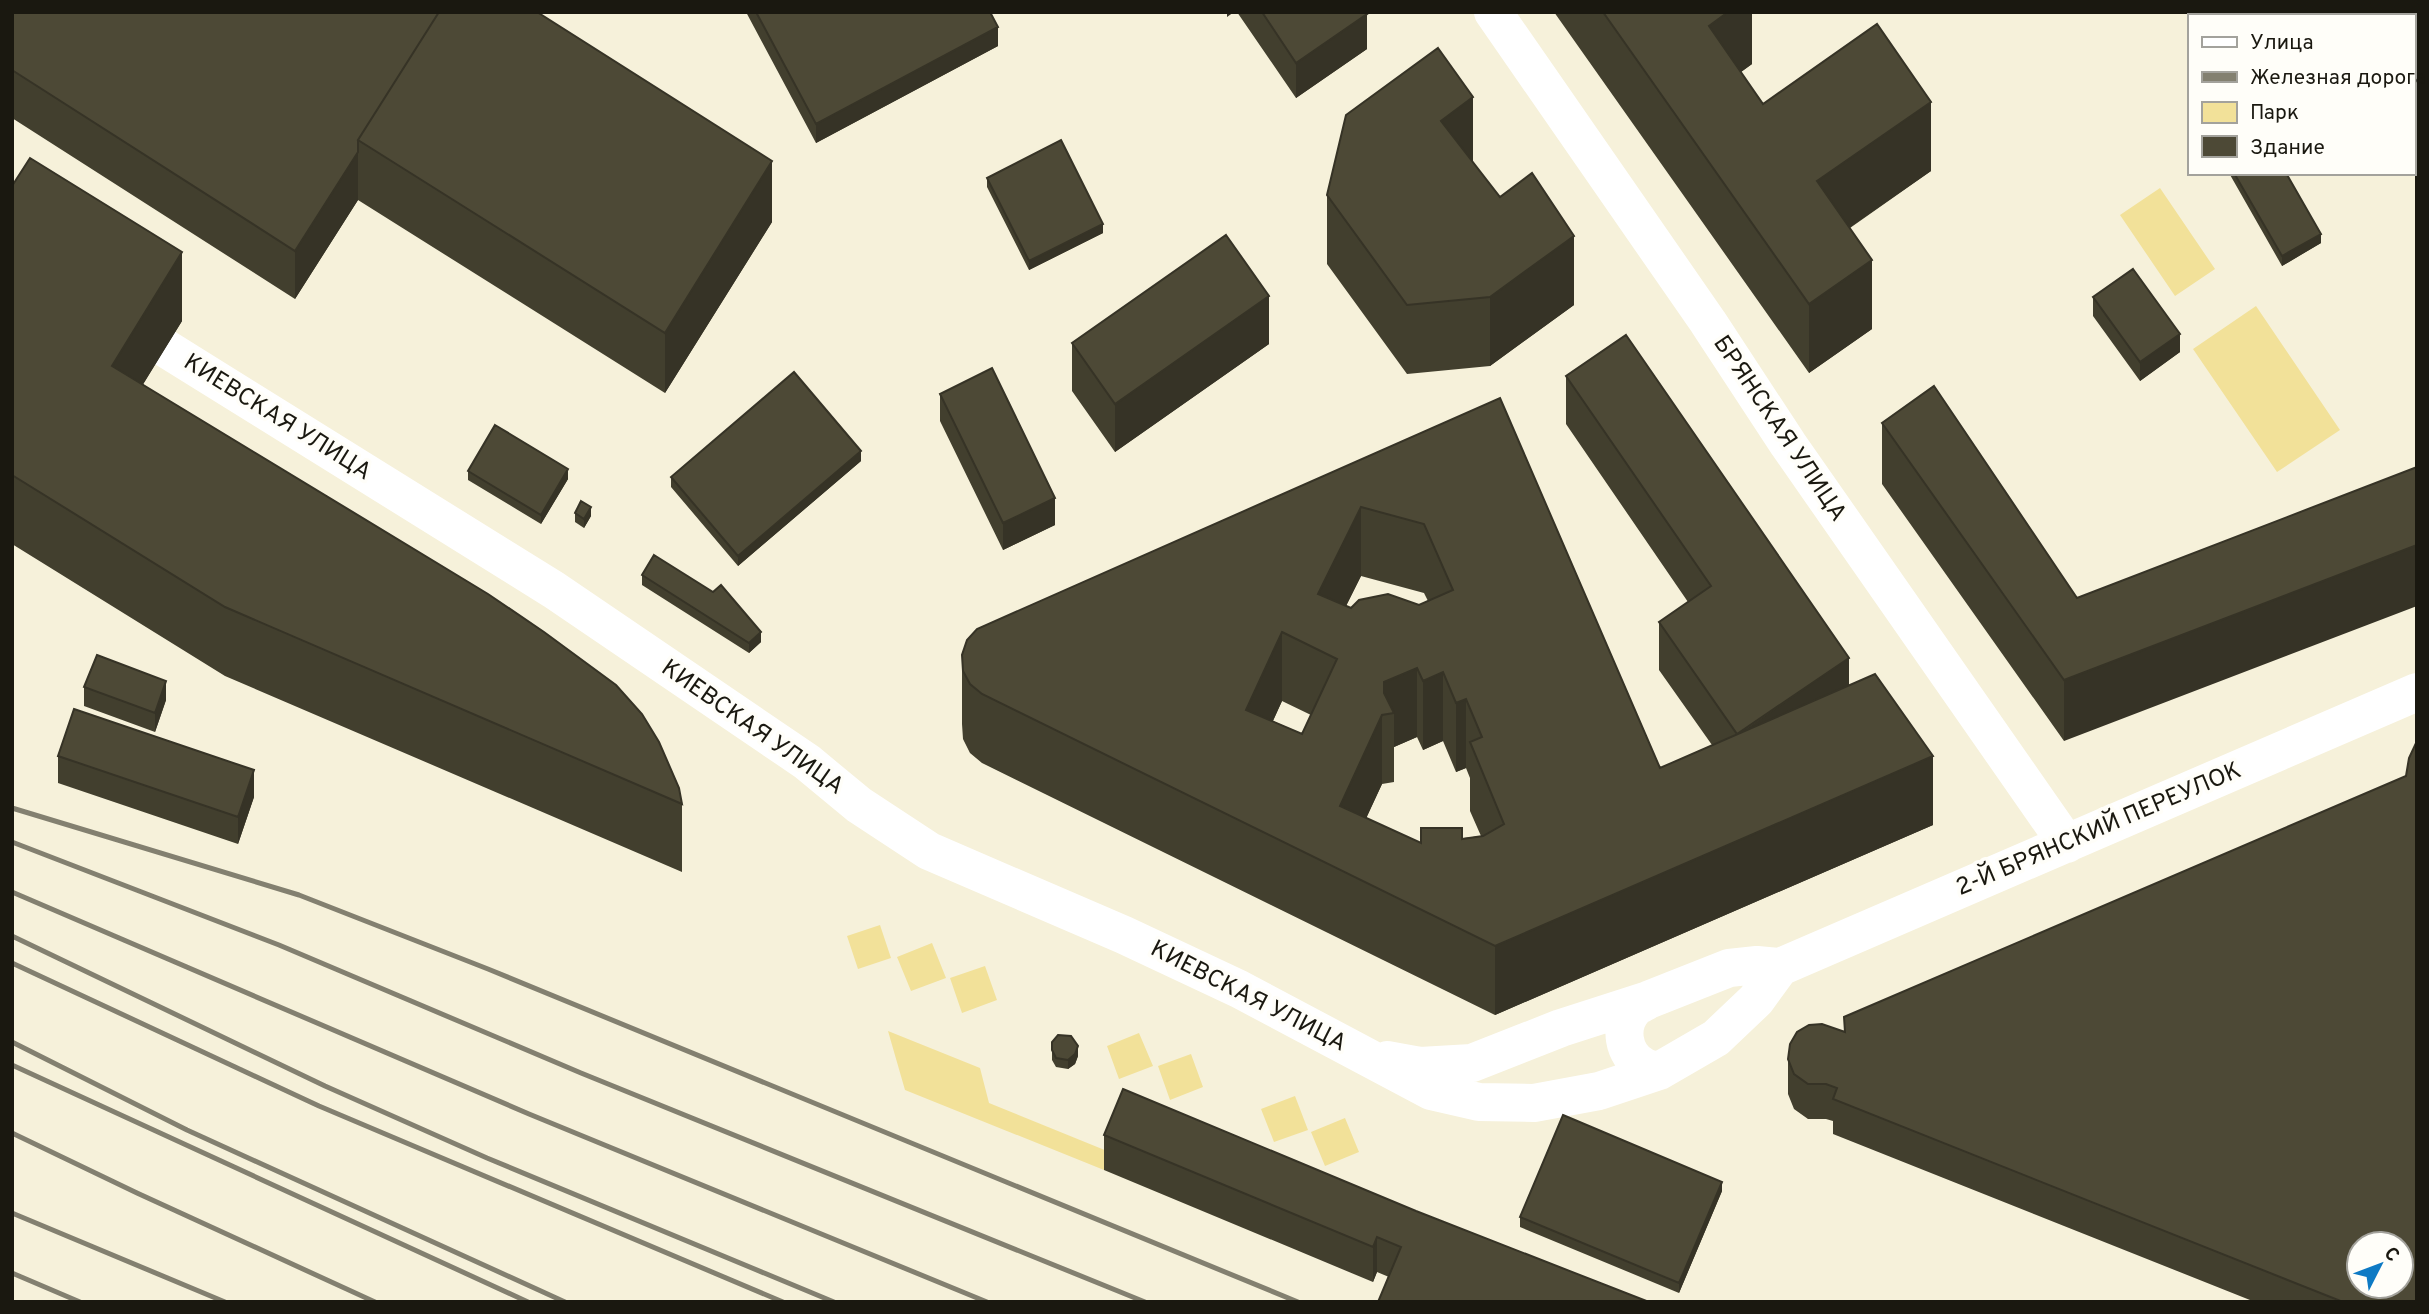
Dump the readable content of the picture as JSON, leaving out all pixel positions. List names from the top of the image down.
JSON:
{
  "streets": {
    "street": ["КИЕВСКАЯ УЛИЦА", "БРЯНСКАЯ УЛИЦА", "2-Й БРЯНСКИЙ ПЕРЕУЛОК"]
  },
  "crossings": [
    ["КИЕВСКАЯ УЛИЦА", "2-Й БРЯНСКИЙ ПЕРЕУЛОК"],
    ["БРЯНСКАЯ УЛИЦА", "2-Й БРЯНСКИЙ ПЕРЕУЛОК"]
  ],
  "legend": [
    "Улица",
    "Железная дорога",
    "Парк",
    "Здание"
  ],
  "north": "top right"
}
